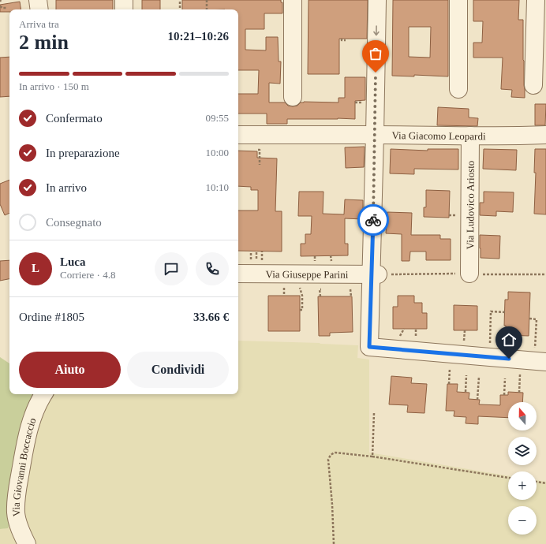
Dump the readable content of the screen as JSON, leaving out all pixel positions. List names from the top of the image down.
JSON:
{
  "streets": {
    "street": [
      "Via Giacomo Leopardi",
      "Via Ludovico Ariosto",
      "Via Giuseppe Parini",
      "Via Giovanni Boccaccio"
    ]
  },
  "crossings": [
    ["Via Giacomo Leopardi", "Via Ludovico Ariosto"]
  ],
  "north": "top",
  "page": {
    "heading": ["2 min", "Arriva tra", "10:21–10:26"],
    "panel": [
      "Luca",
      "Corriere · 4.8",
      "Ordine #1805",
      "33.66 €"
    ],
    "bar": "In arrivo · 150 m",
    "list": [
      ["Confermato", "09:55"],
      ["In preparazione", "10:00"],
      ["In arrivo", "10:10"],
      "Consegnato"
    ],
    "round": "L",
    "buttons": ["Aiuto", "Condividi"],
    "map_buttons": ["+", "−"]
  }
}
